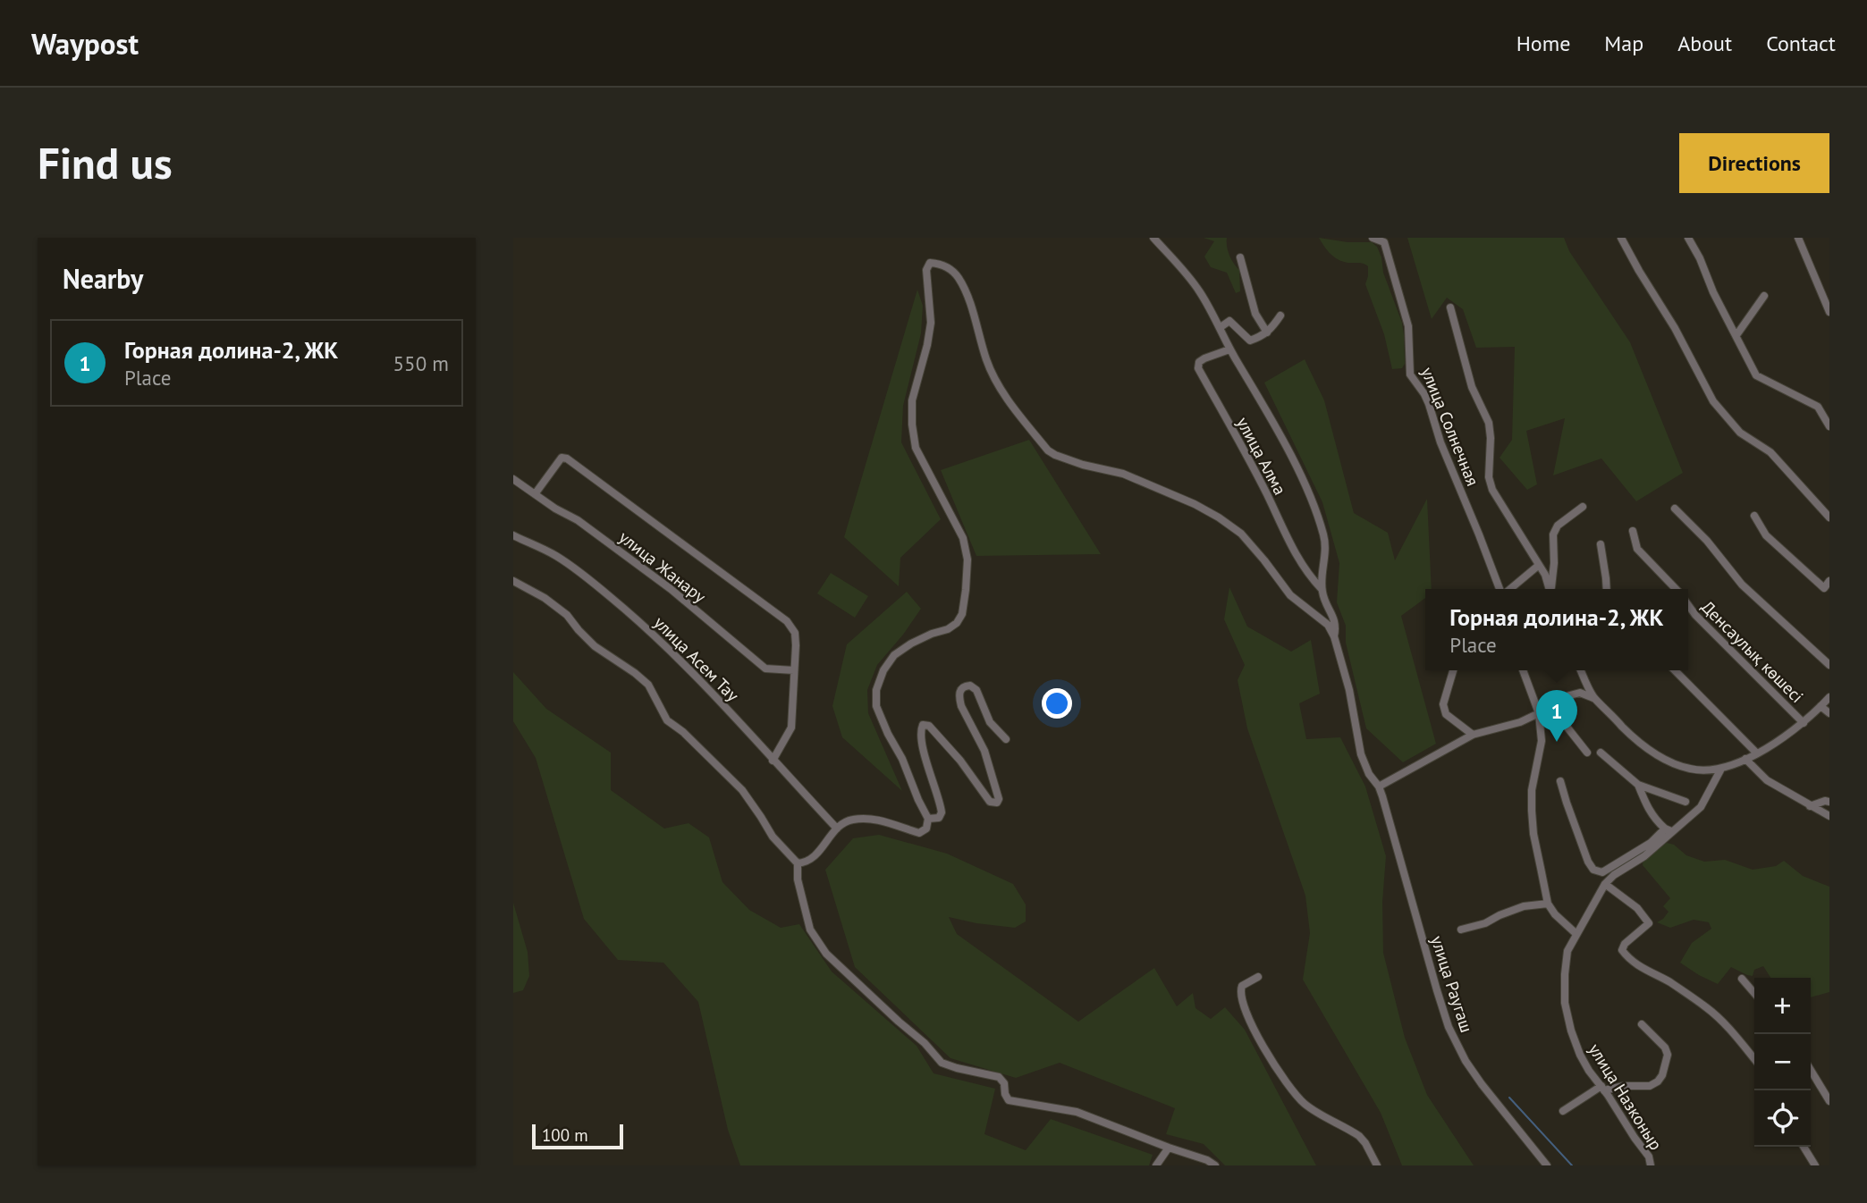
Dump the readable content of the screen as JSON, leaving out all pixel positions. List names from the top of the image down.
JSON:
{
  "streets": {
    "street": [
      "улица Солнечная",
      "улица Алма",
      "улица Жанару",
      "Денсаулық көшесі",
      "улица Асем Тау",
      "улица Раугаш",
      "улица Назконыр"
    ]
  },
  "crossings": [
    ["улица Алма", "улица Раугаш"]
  ],
  "scale_bar": "100 m",
  "page": {
    "header": "Waypost",
    "nav": [
      "Home",
      "Map",
      "About",
      "Contact"
    ],
    "buttons": "Directions",
    "title": "Find us",
    "heading": "Nearby",
    "list": [
      {
        "mark": "1",
        "name": "Горная долина-2, ЖК",
        "note": "Place",
        "value": "550 m"
      }
    ],
    "popup": ["Горная долина-2, ЖК", "Place"],
    "pins": "1",
    "map_buttons": ["+", "−"],
    "scale": "100 m"
  }
}
